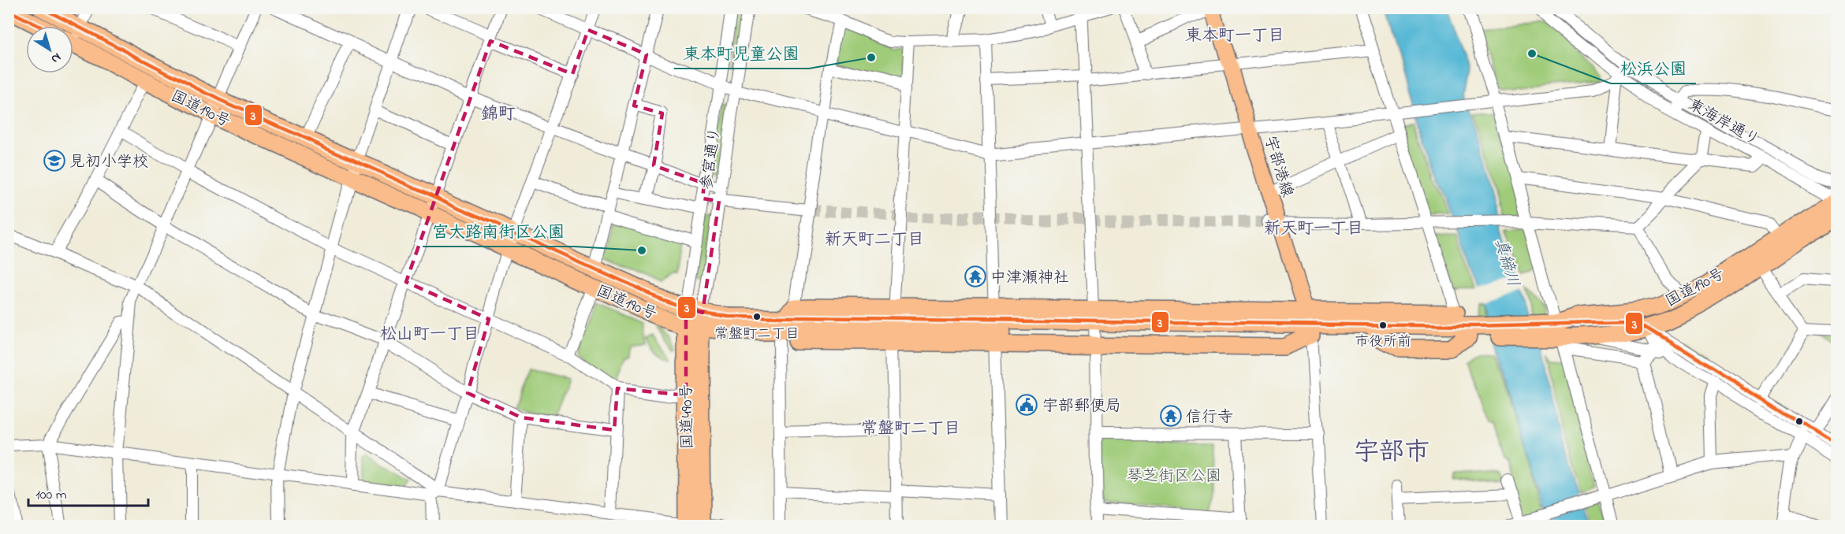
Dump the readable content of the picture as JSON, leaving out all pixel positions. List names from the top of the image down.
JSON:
{
  "streets": {
    "highway": ["国道190号", "国道490号"],
    "main road": ["宇部港線"],
    "street": ["東海岸通り", "参宮通り"]
  },
  "crossings": [
    ["国道190号", "東海岸通り"],
    ["国道190号", "参宮通り"],
    ["国道190号", "宇部港線"],
    ["国道190号", "国道490号"],
    ["参宮通り", "国道490号"]
  ],
  "districts": [
    "東本町一丁目",
    "錦町",
    "新天町一丁目",
    "新天町二丁目",
    "松山町一丁目",
    "常盤町二丁目",
    "宇部市"
  ],
  "water": ["真締川"],
  "parks": ["琴芝街区公園"],
  "places": {
    "other": [
      "松浜公園",
      "東本町児童公園",
      "宮大路南街区公園",
      "常盤町二丁目",
      "市役所前"
    ],
    "school or university": ["見初小学校"],
    "temple": ["中津瀬神社", "信行寺"],
    "public building": ["宇部郵便局"]
  },
  "lines": ["transit line 3"],
  "scale_bar": "100 m",
  "north": "bottom right"
}
